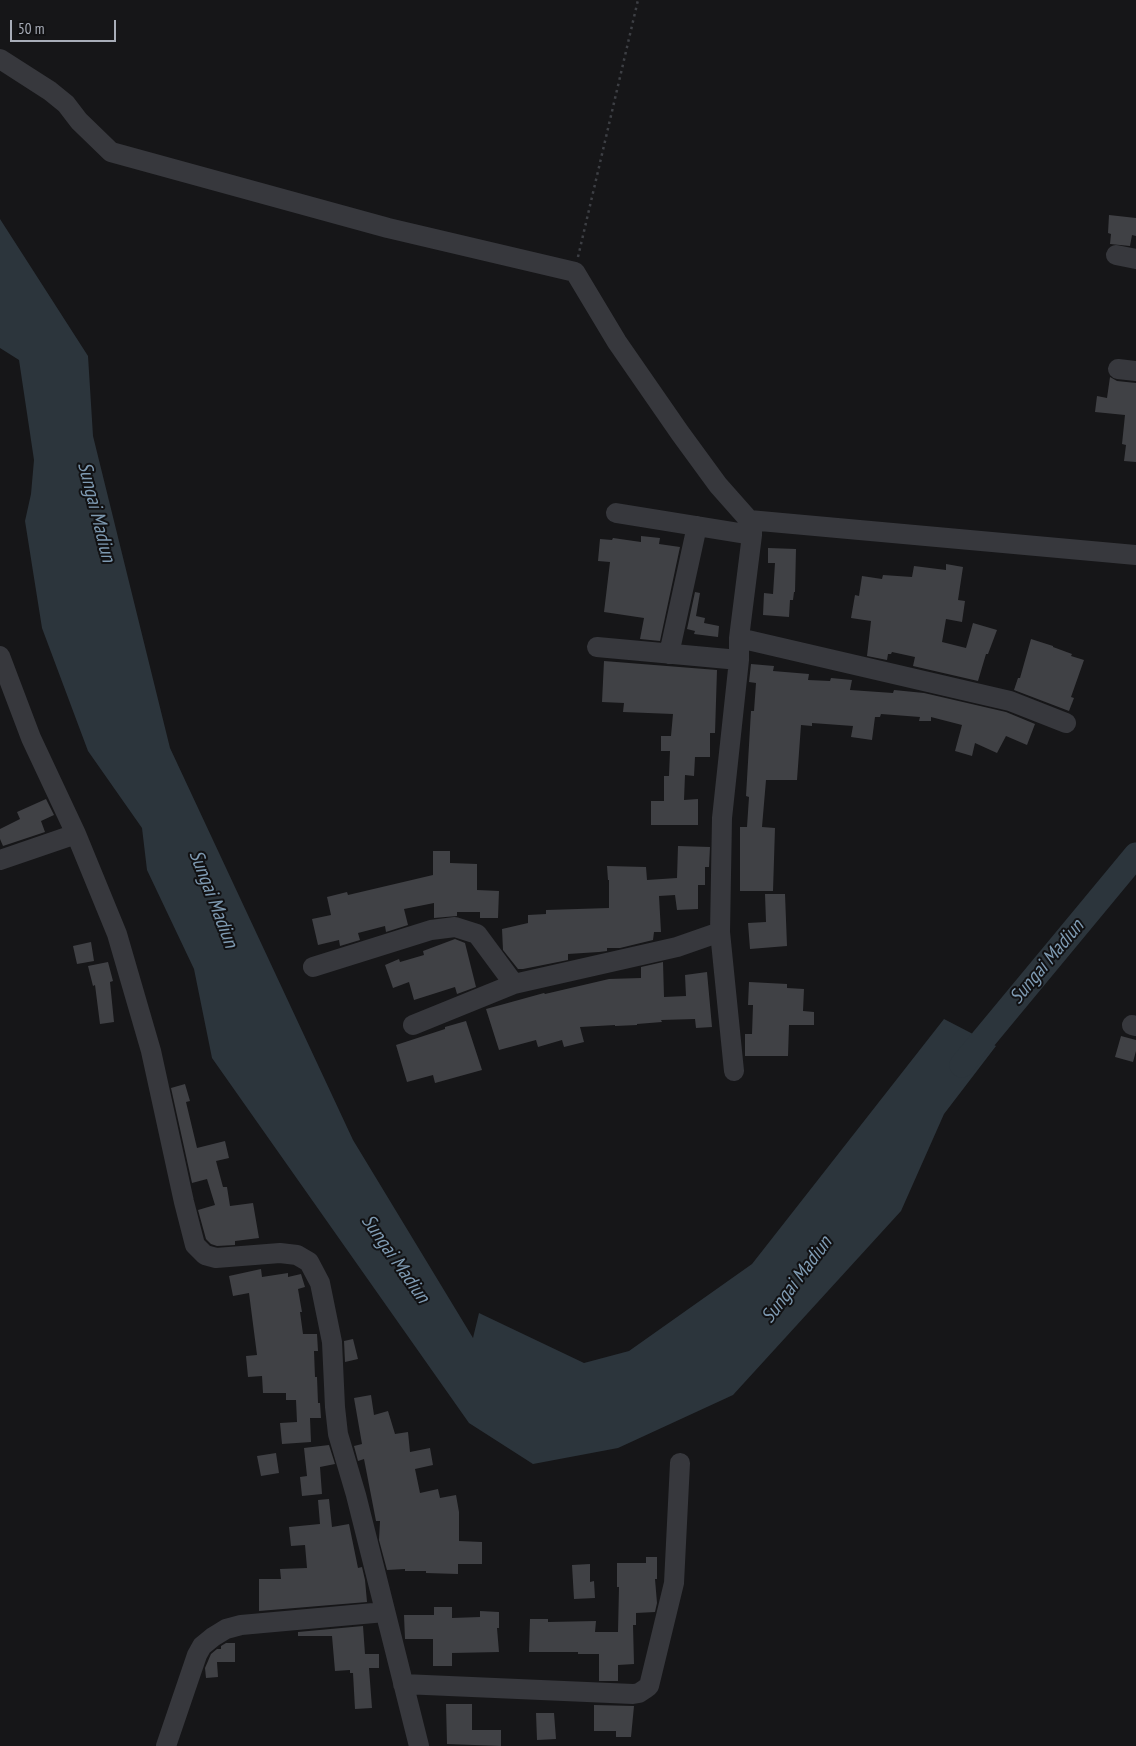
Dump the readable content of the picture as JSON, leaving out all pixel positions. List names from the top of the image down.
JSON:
{
  "water": ["Sungai Madiun"],
  "scale_bar": "50 m"
}
